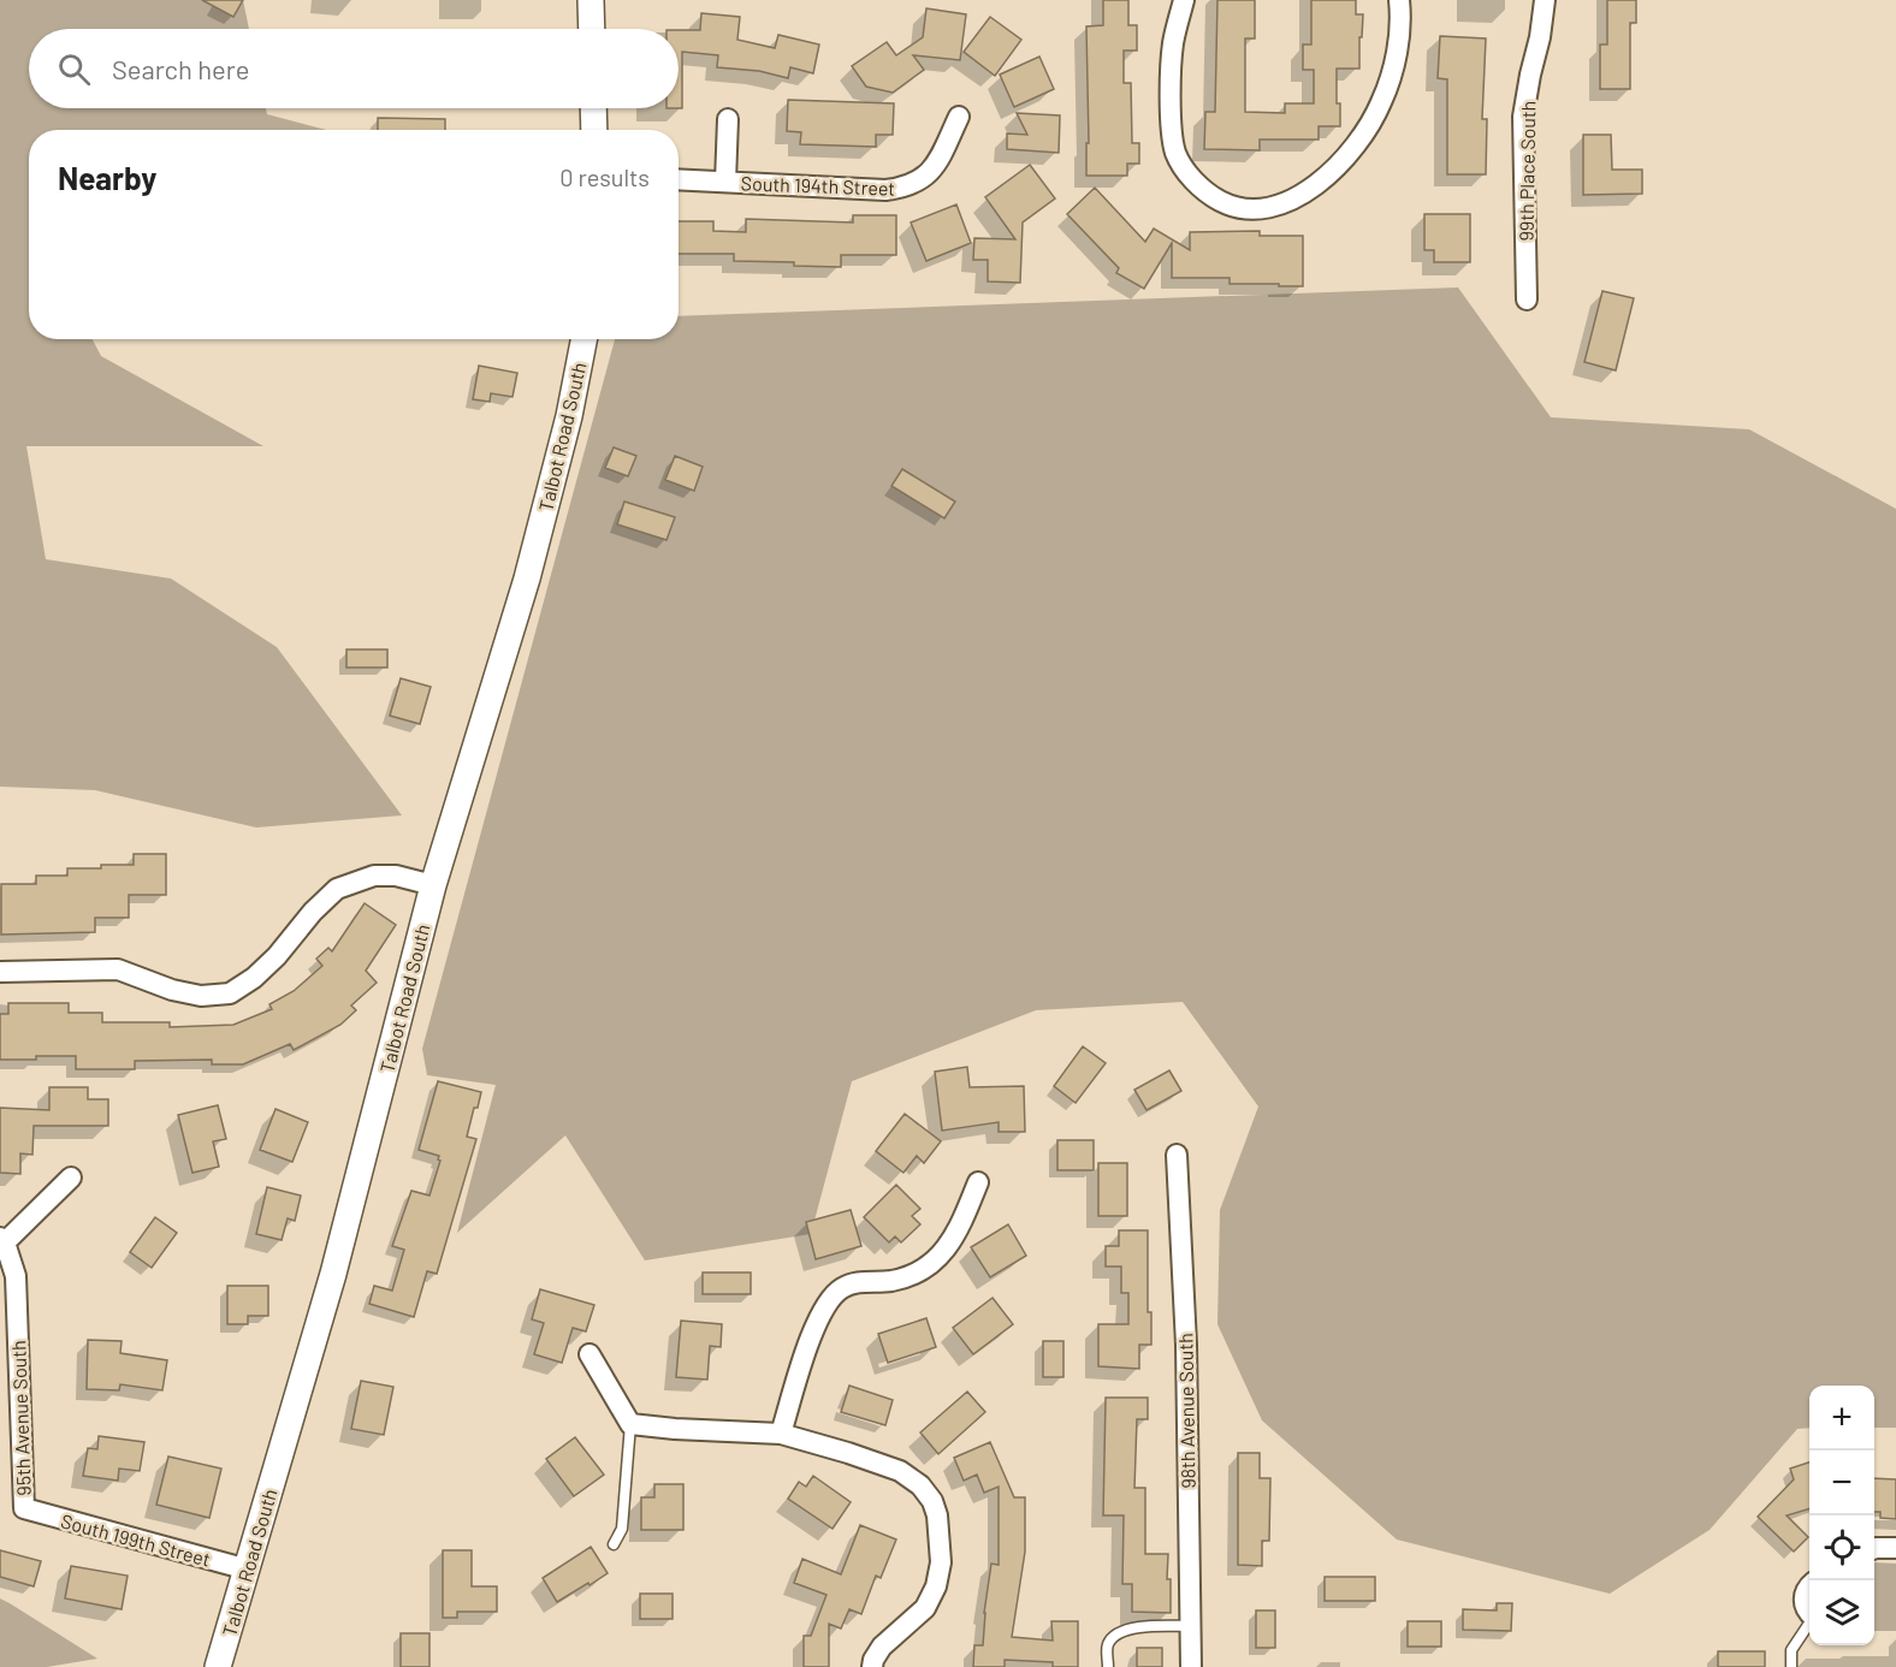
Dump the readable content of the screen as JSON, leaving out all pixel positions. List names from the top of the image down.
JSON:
{
  "streets": {
    "street": [
      "99th Place South",
      "South 194th Street",
      "Talbot Road South",
      "98th Avenue South",
      "95th Avenue South",
      "South 199th Street"
    ]
  },
  "crossings": [
    ["Talbot Road South", "South 199th Street"],
    ["95th Avenue South", "South 199th Street"]
  ],
  "page": {
    "search": "Search here",
    "heading": ["Nearby", "0 results"],
    "map_buttons": ["+", "−"]
  }
}
